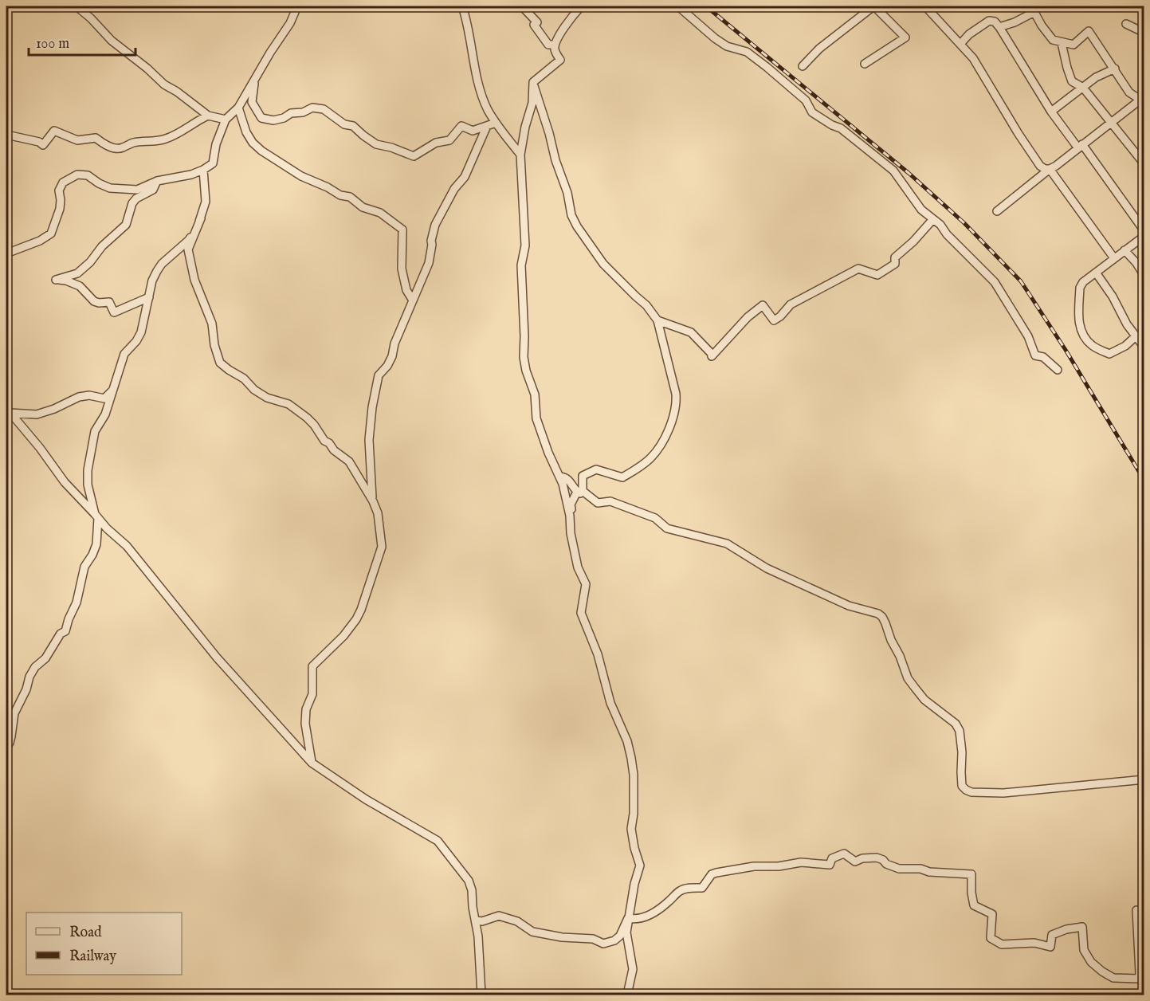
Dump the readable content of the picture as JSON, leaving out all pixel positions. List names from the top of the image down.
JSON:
{
  "legend": ["Road", "Railway"],
  "scale_bar": "100 m"
}
